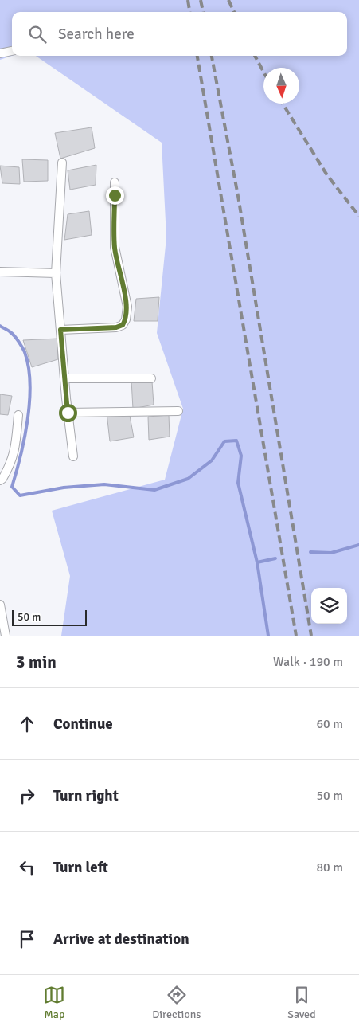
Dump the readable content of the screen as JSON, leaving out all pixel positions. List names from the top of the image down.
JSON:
{
  "scale_bar": "50 m",
  "north": "bottom",
  "page": {
    "search": "Search here",
    "scale": "50 m",
    "heading": ["3 min", "Walk · 190 m"],
    "list": [
      ["Continue", "60 m"],
      ["Turn right", "50 m"],
      ["Turn left", "80 m"],
      "Arrive at destination"
    ],
    "nav": ["Map", "Directions", "Saved"]
  }
}
